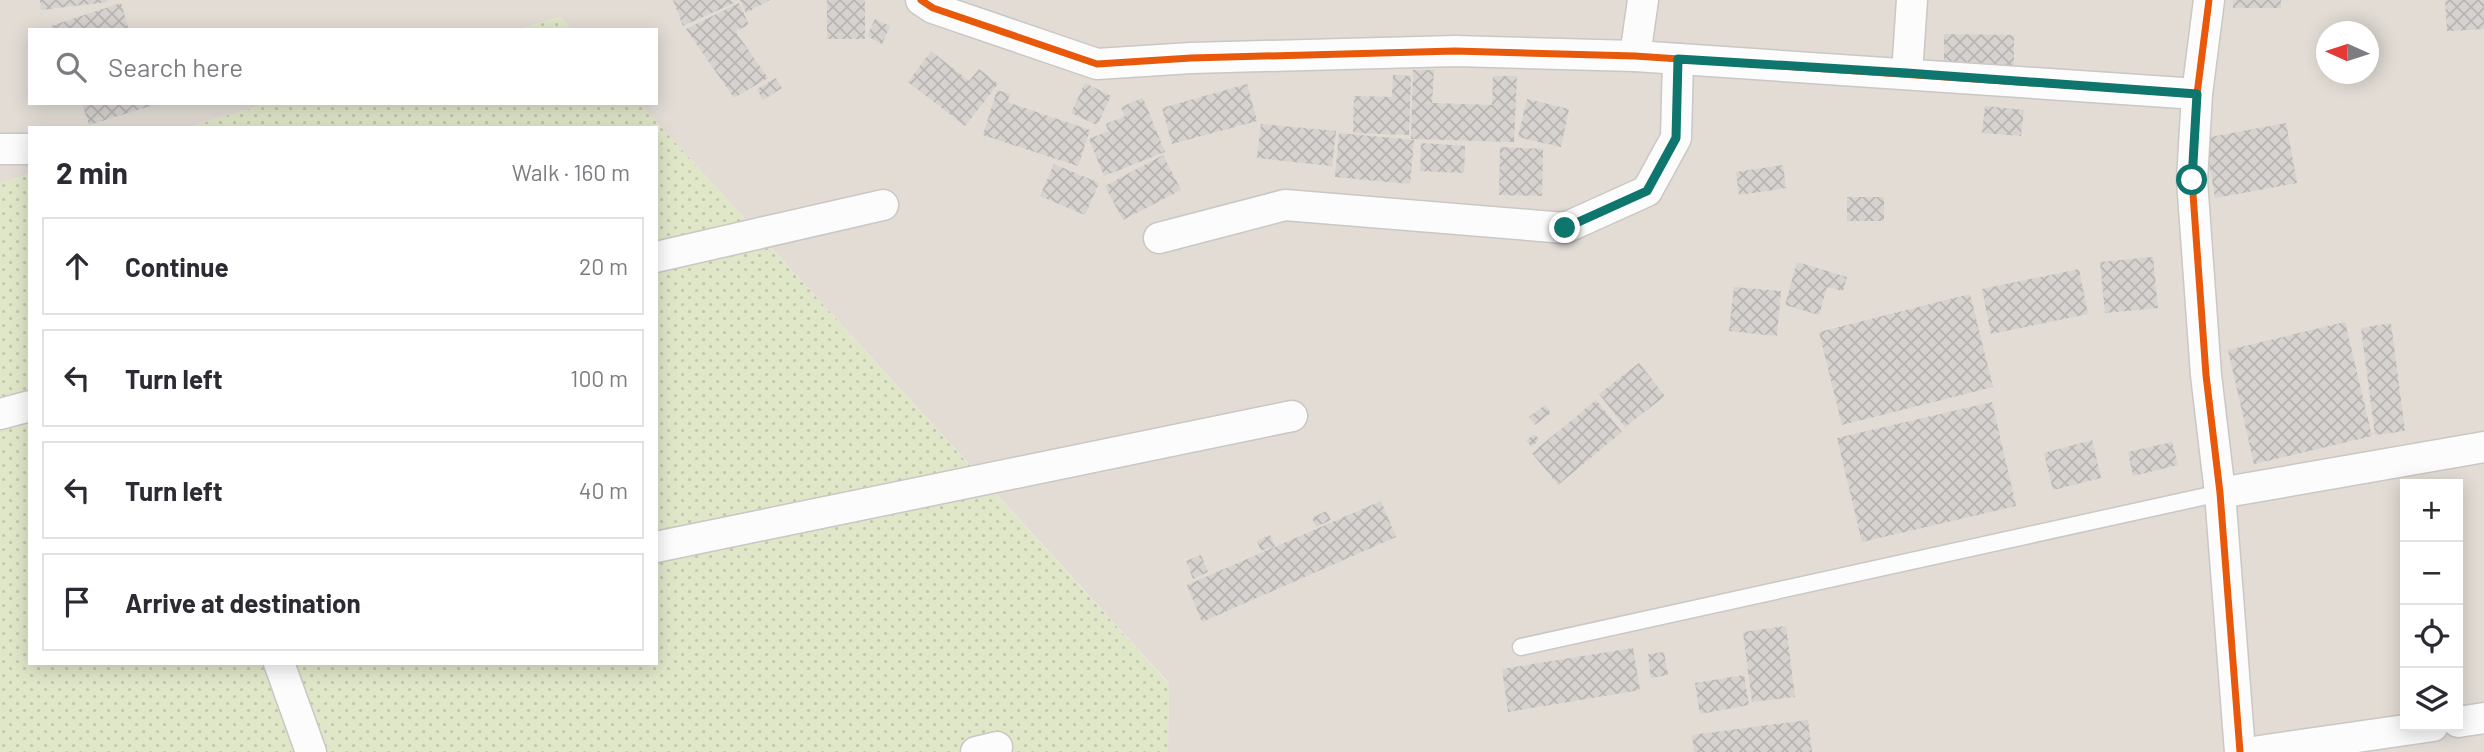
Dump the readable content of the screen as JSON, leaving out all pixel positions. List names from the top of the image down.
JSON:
{
  "north": "left",
  "page": {
    "search": "Search here",
    "heading": ["2 min", "Walk · 160 m"],
    "list": [
      ["Continue", "20 m"],
      ["Turn left", "100 m"],
      ["Turn left", "40 m"],
      "Arrive at destination"
    ],
    "map_buttons": ["+", "−"]
  }
}
